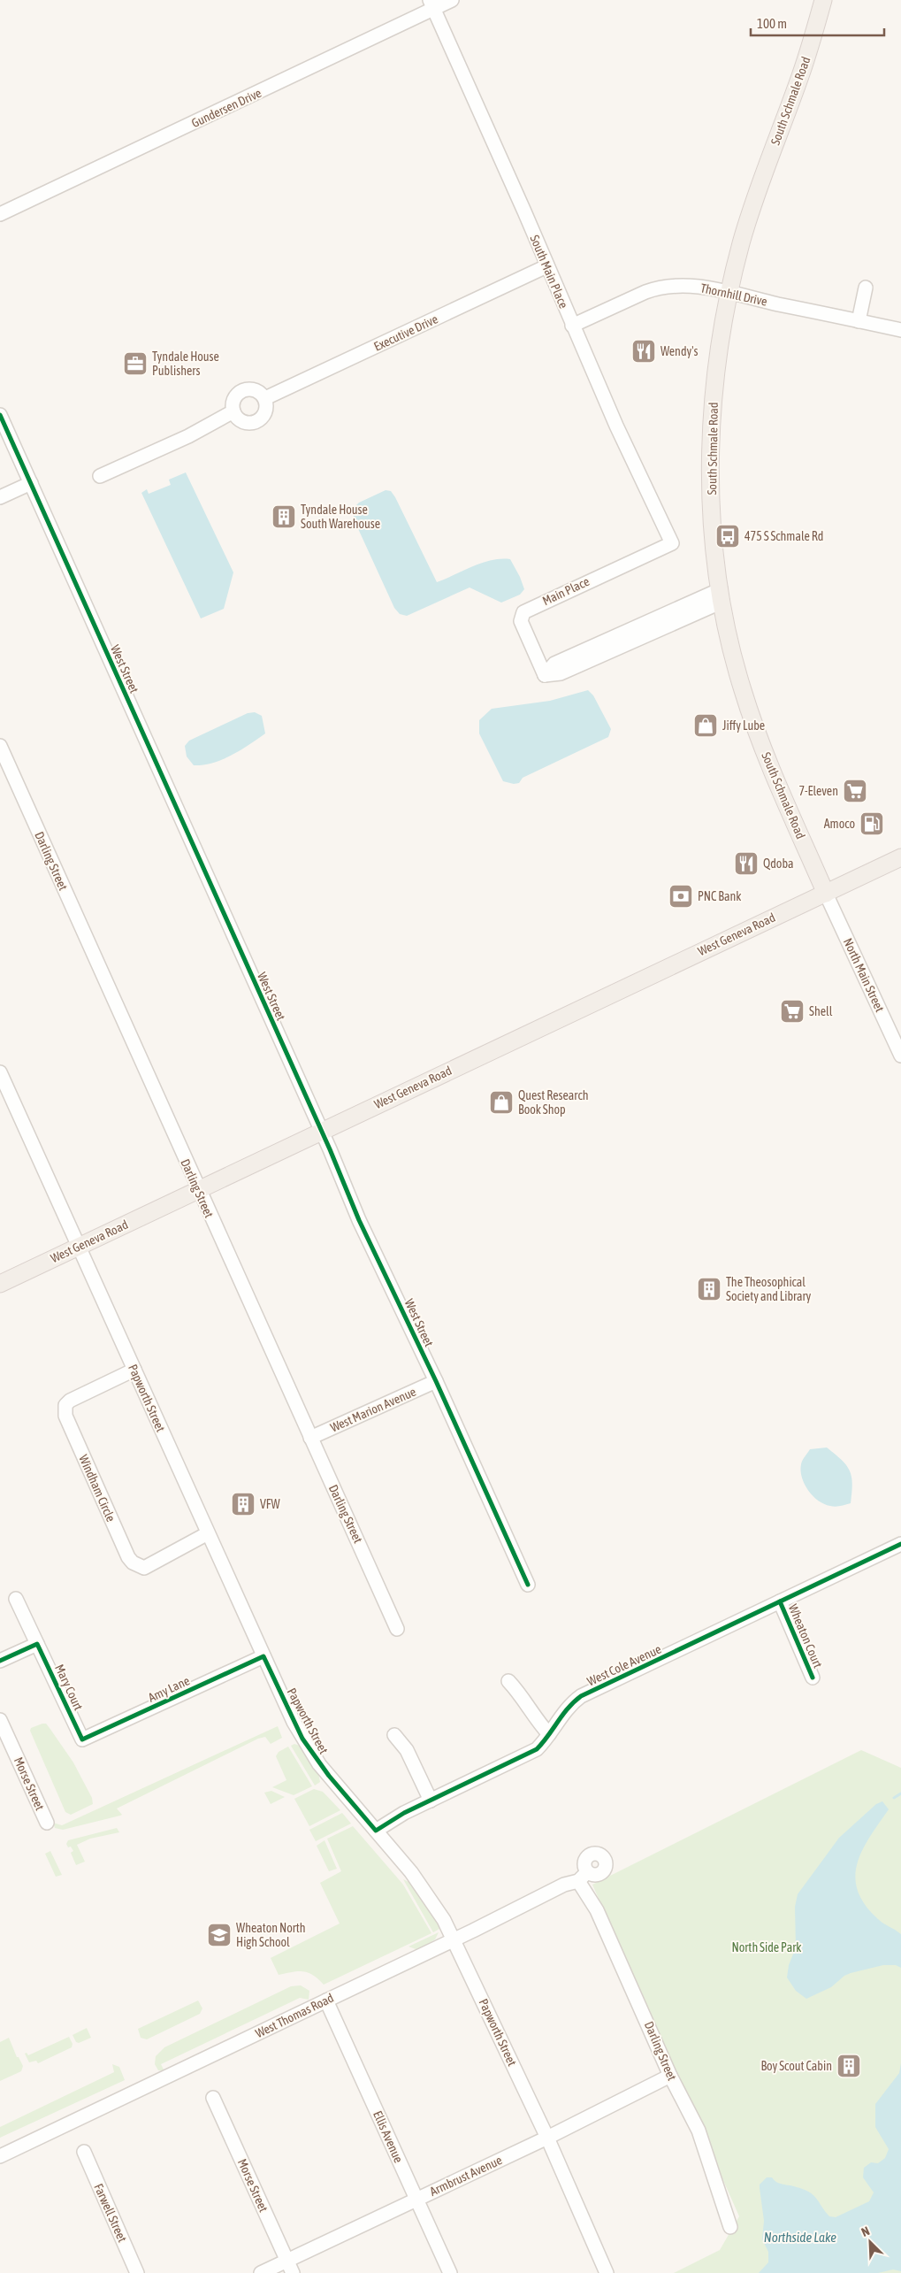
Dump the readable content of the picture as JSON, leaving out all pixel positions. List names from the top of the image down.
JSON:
{
  "streets": {
    "main road": ["South Schmale Road", "West Geneva Road"],
    "street": [
      "Gundersen Drive",
      "South Main Place",
      "Thornhill Drive",
      "Executive Drive",
      "Main Place",
      "West Street",
      "Darling Street",
      "North Main Street",
      "Papworth Street",
      "West Marion Avenue",
      "Windham Circle",
      "Wheaton Court",
      "West Cole Avenue",
      "Mary Court",
      "Amy Lane",
      "Morse Street",
      "West Thomas Road",
      "Ellis Avenue",
      "Armbrust Avenue",
      "Farwell Street"
    ]
  },
  "crossings": [
    ["South Schmale Road", "Thornhill Drive"],
    ["South Schmale Road", "Main Place"],
    ["South Schmale Road", "West Geneva Road"],
    ["South Schmale Road", "North Main Street"],
    ["Gundersen Drive", "South Main Place"],
    ["South Main Place", "Thornhill Drive"],
    ["South Main Place", "Executive Drive"],
    ["South Main Place", "Main Place"],
    ["West Street", "West Geneva Road"],
    ["West Street", "West Marion Avenue"],
    ["Darling Street", "West Geneva Road"],
    ["Darling Street", "West Marion Avenue"],
    ["Darling Street", "West Thomas Road"],
    ["Darling Street", "Armbrust Avenue"],
    ["West Geneva Road", "North Main Street"],
    ["West Geneva Road", "Papworth Street"],
    ["Papworth Street", "Windham Circle"],
    ["Papworth Street", "West Cole Avenue"],
    ["Papworth Street", "Amy Lane"],
    ["Papworth Street", "West Thomas Road"],
    ["Papworth Street", "Armbrust Avenue"],
    ["Wheaton Court", "West Cole Avenue"],
    ["Mary Court", "Amy Lane"],
    ["Morse Street", "Armbrust Avenue"],
    ["West Thomas Road", "Ellis Avenue"],
    ["Ellis Avenue", "Armbrust Avenue"]
  ],
  "water": ["Northside Lake"],
  "parks": ["North Side Park"],
  "places": {
    "restaurant": ["Wendy's", "Qdoba"],
    "office": ["Tyndale House Publishers"],
    "building": [
      "Tyndale House South Warehouse",
      "The Theosophical Society and Library",
      "VFW",
      "Boy Scout Cabin"
    ],
    "bus stop": ["475 S Schmale Rd"],
    "shop": ["Jiffy Lube", "Quest Research Book Shop"],
    "supermarket": ["7-Eleven", "Shell"],
    "fuel station": ["Amoco"],
    "bank": ["PNC Bank"],
    "school or university": ["Wheaton North High School"]
  },
  "scale_bar": "100 m",
  "north": "top left"
}
